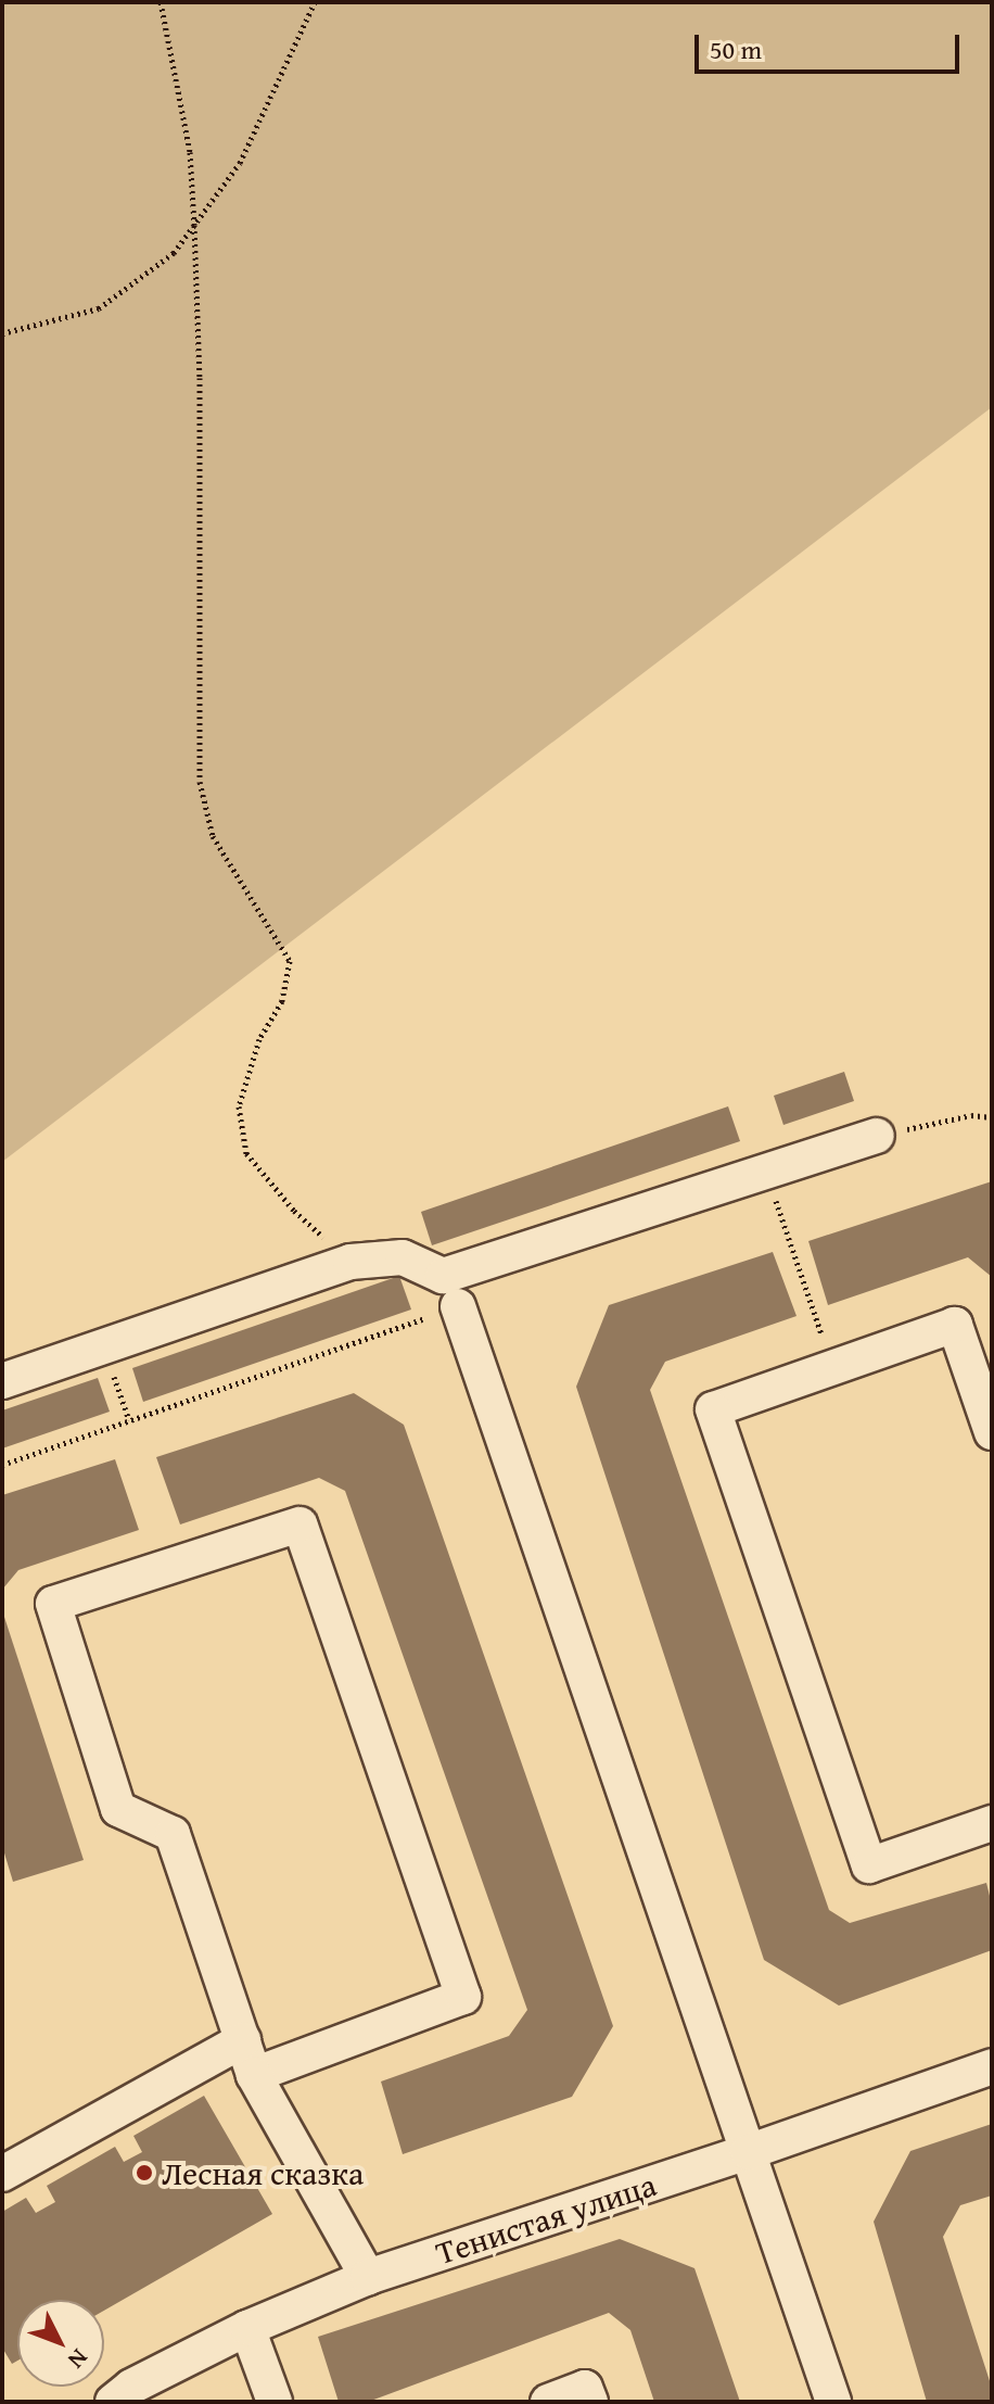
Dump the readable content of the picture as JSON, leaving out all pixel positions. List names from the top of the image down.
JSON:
{
  "streets": {
    "street": ["Тенистая улица"]
  },
  "places": ["Лесная сказка"],
  "scale_bar": "50 m",
  "north": "bottom right"
}
